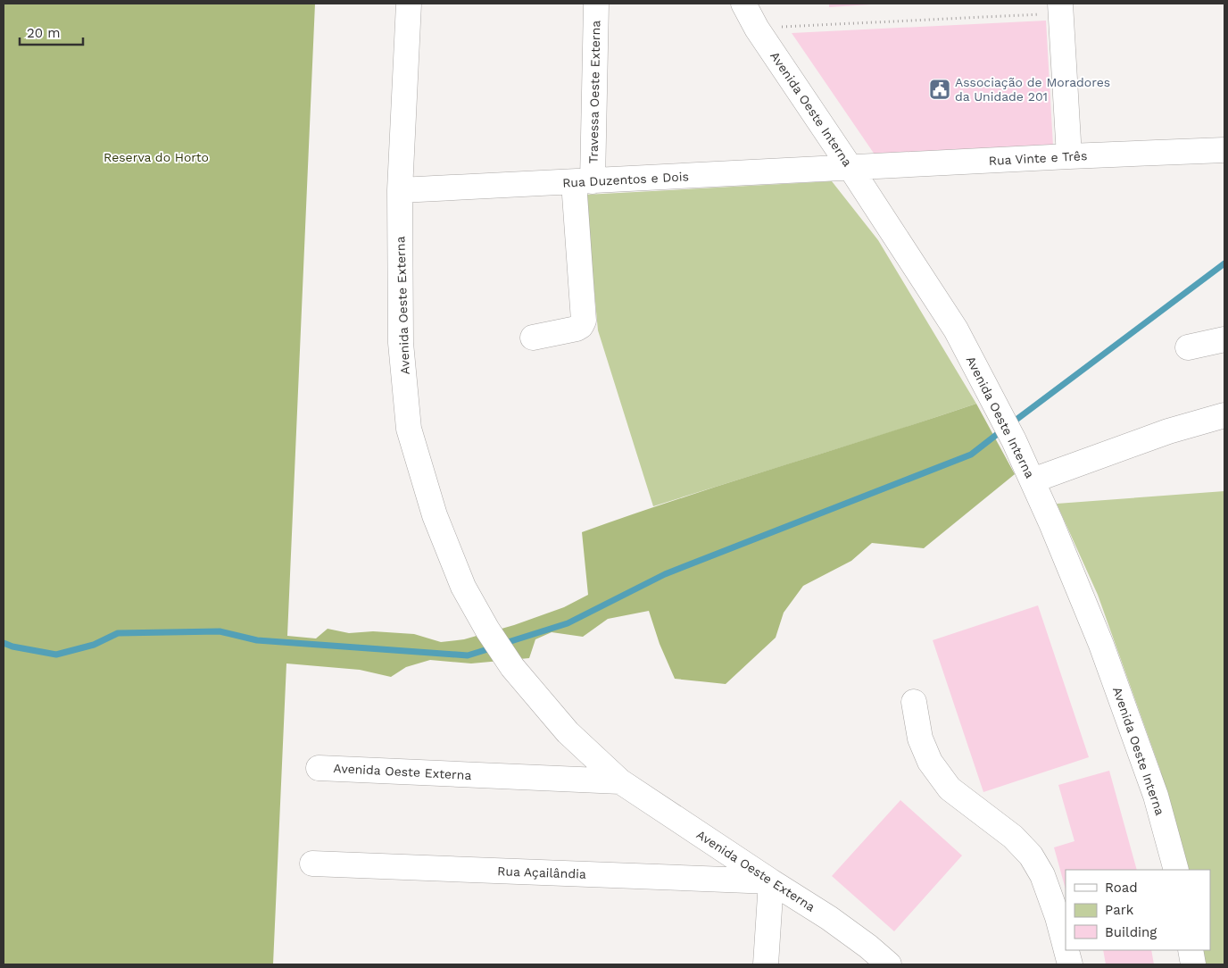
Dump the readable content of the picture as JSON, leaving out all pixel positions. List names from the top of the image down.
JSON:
{
  "streets": {
    "street": [
      "Travessa Oeste Externa",
      "Avenida Oeste Interna",
      "Rua Vinte e Três",
      "Rua Duzentos e Dois",
      "Avenida Oeste Externa",
      "Rua Açailândia"
    ]
  },
  "crossings": [
    ["Travessa Oeste Externa", "Rua Duzentos e Dois"],
    ["Avenida Oeste Interna", "Rua Vinte e Três"],
    ["Avenida Oeste Interna", "Rua Duzentos e Dois"],
    ["Rua Vinte e Três", "Rua Duzentos e Dois"],
    ["Rua Duzentos e Dois", "Avenida Oeste Externa"],
    ["Avenida Oeste Externa", "Rua Açailândia"]
  ],
  "parks": ["Reserva do Horto"],
  "places": {
    "public building": ["Associação de Moradores da Unidade 201"]
  },
  "legend": ["Road", "Park", "Building"],
  "scale_bar": "20 m"
}
